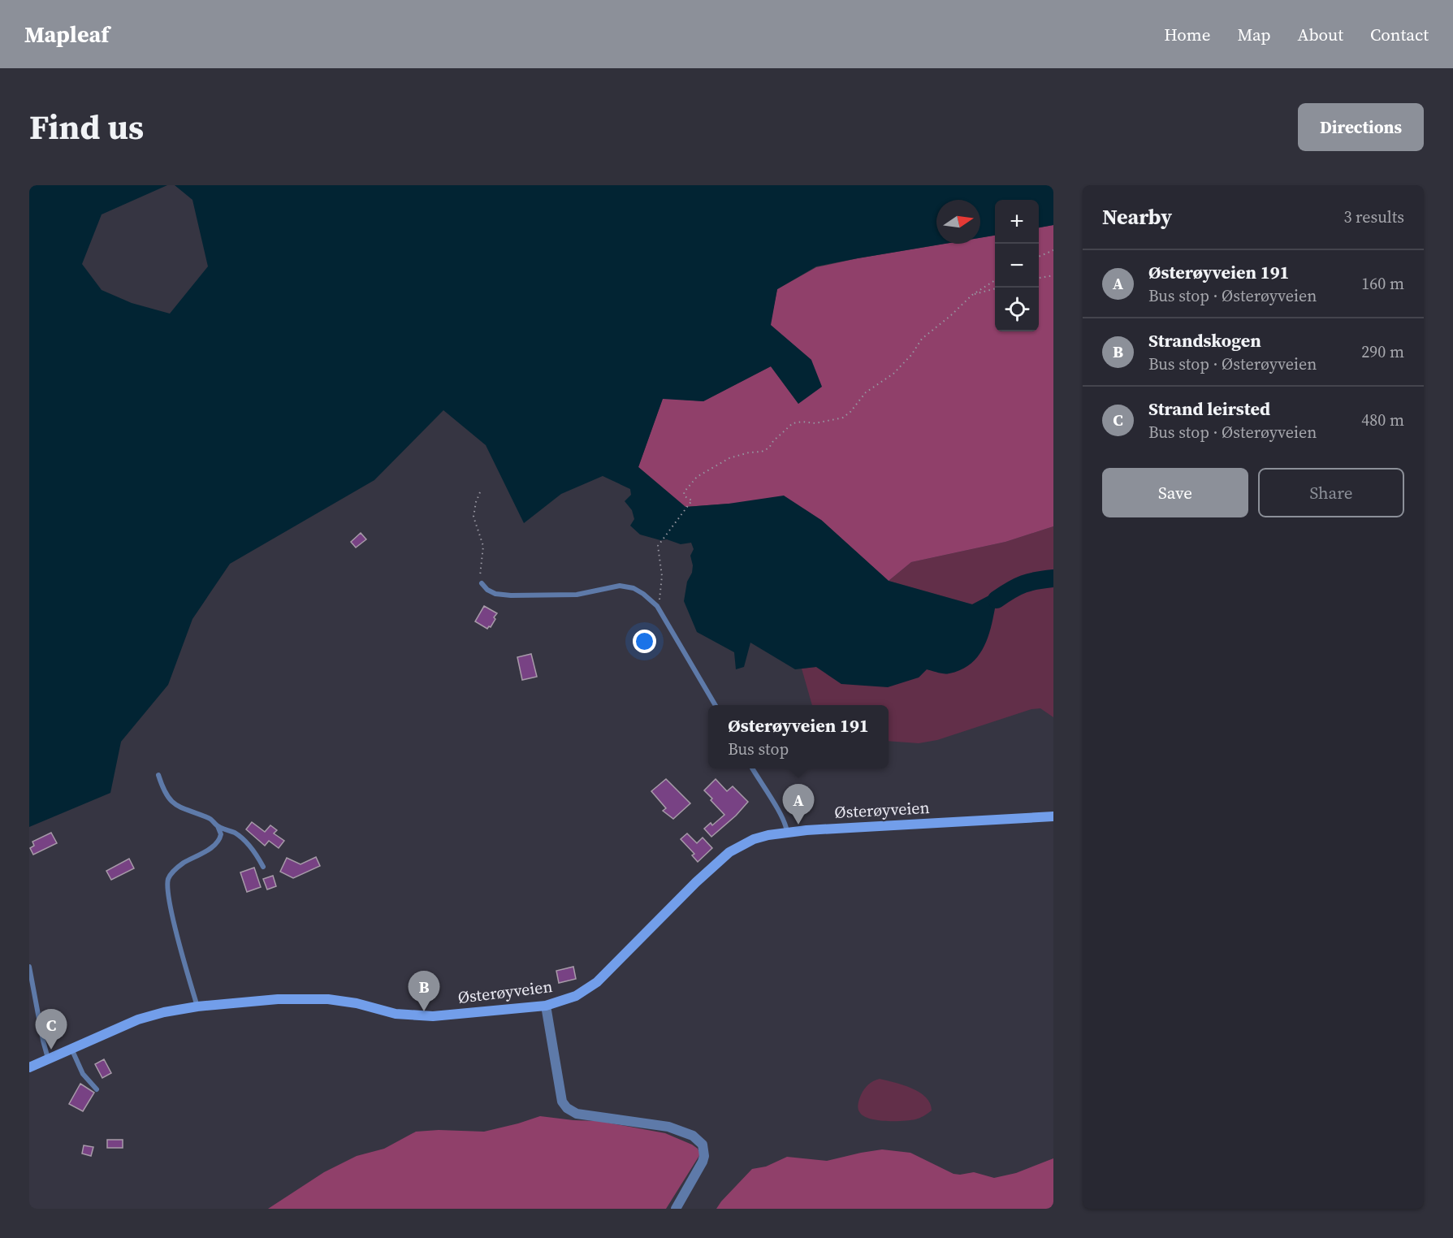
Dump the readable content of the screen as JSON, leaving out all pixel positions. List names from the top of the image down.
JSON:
{
  "streets": {
    "main road": ["Østerøyveien"]
  },
  "north": "right",
  "page": {
    "header": "Mapleaf",
    "nav": [
      "Home",
      "Map",
      "About",
      "Contact"
    ],
    "title": "Find us",
    "buttons": [
      "Directions",
      ["Save", "Share"]
    ],
    "heading": ["Nearby", "3 results"],
    "map_buttons": ["+", "−"],
    "list": [
      {
        "mark": "A",
        "name": "Østerøyveien 191",
        "note": "Bus stop · Østerøyveien",
        "value": "160 m"
      },
      {
        "mark": "B",
        "name": "Strandskogen",
        "note": "Bus stop · Østerøyveien",
        "value": "290 m"
      },
      {
        "mark": "C",
        "name": "Strand leirsted",
        "note": "Bus stop · Østerøyveien",
        "value": "480 m"
      }
    ],
    "popup": ["Østerøyveien 191", "Bus stop"],
    "pins": ["A", "B", "C"]
  }
}
